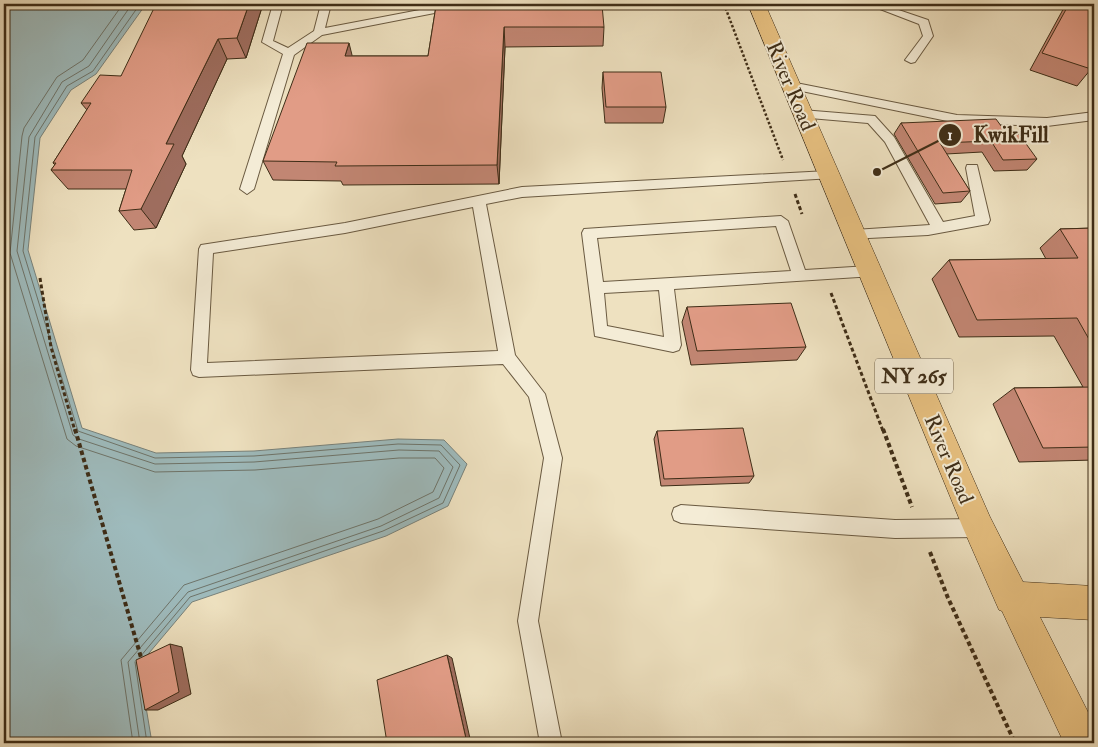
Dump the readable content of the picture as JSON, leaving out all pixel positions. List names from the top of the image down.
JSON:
{
  "streets": {
    "main road": ["River Road", "NY 265"]
  },
  "places": ["KwikFill"]
}
